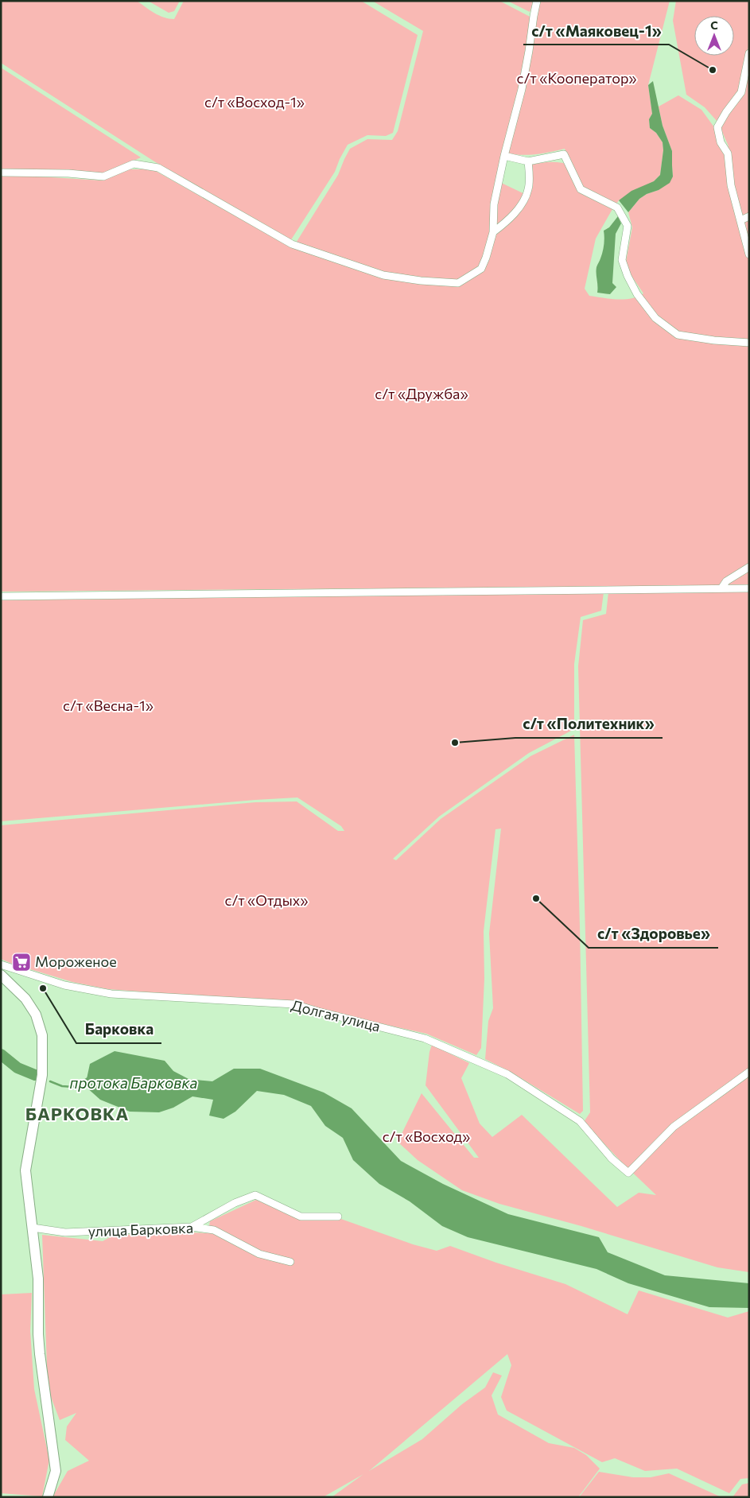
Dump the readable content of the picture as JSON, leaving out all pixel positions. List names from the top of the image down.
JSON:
{
  "streets": {
    "street": ["Долгая улица", "улица Барковка"]
  },
  "districts": ["БАРКОВКА"],
  "water": ["протока Барковка"],
  "parks": [
    "с/т «Кооператор»",
    "с/т «Восход-1»",
    "с/т «Дружба»",
    "с/т «Весна-1»",
    "с/т «Отдых»",
    "с/т «Восход»"
  ],
  "places": {
    "other": [
      "с/т «Маяковец-1»",
      "с/т «Политехник»",
      "с/т «Здоровье»",
      "Барковка"
    ],
    "supermarket": ["Мороженое"]
  },
  "north": "top"
}
